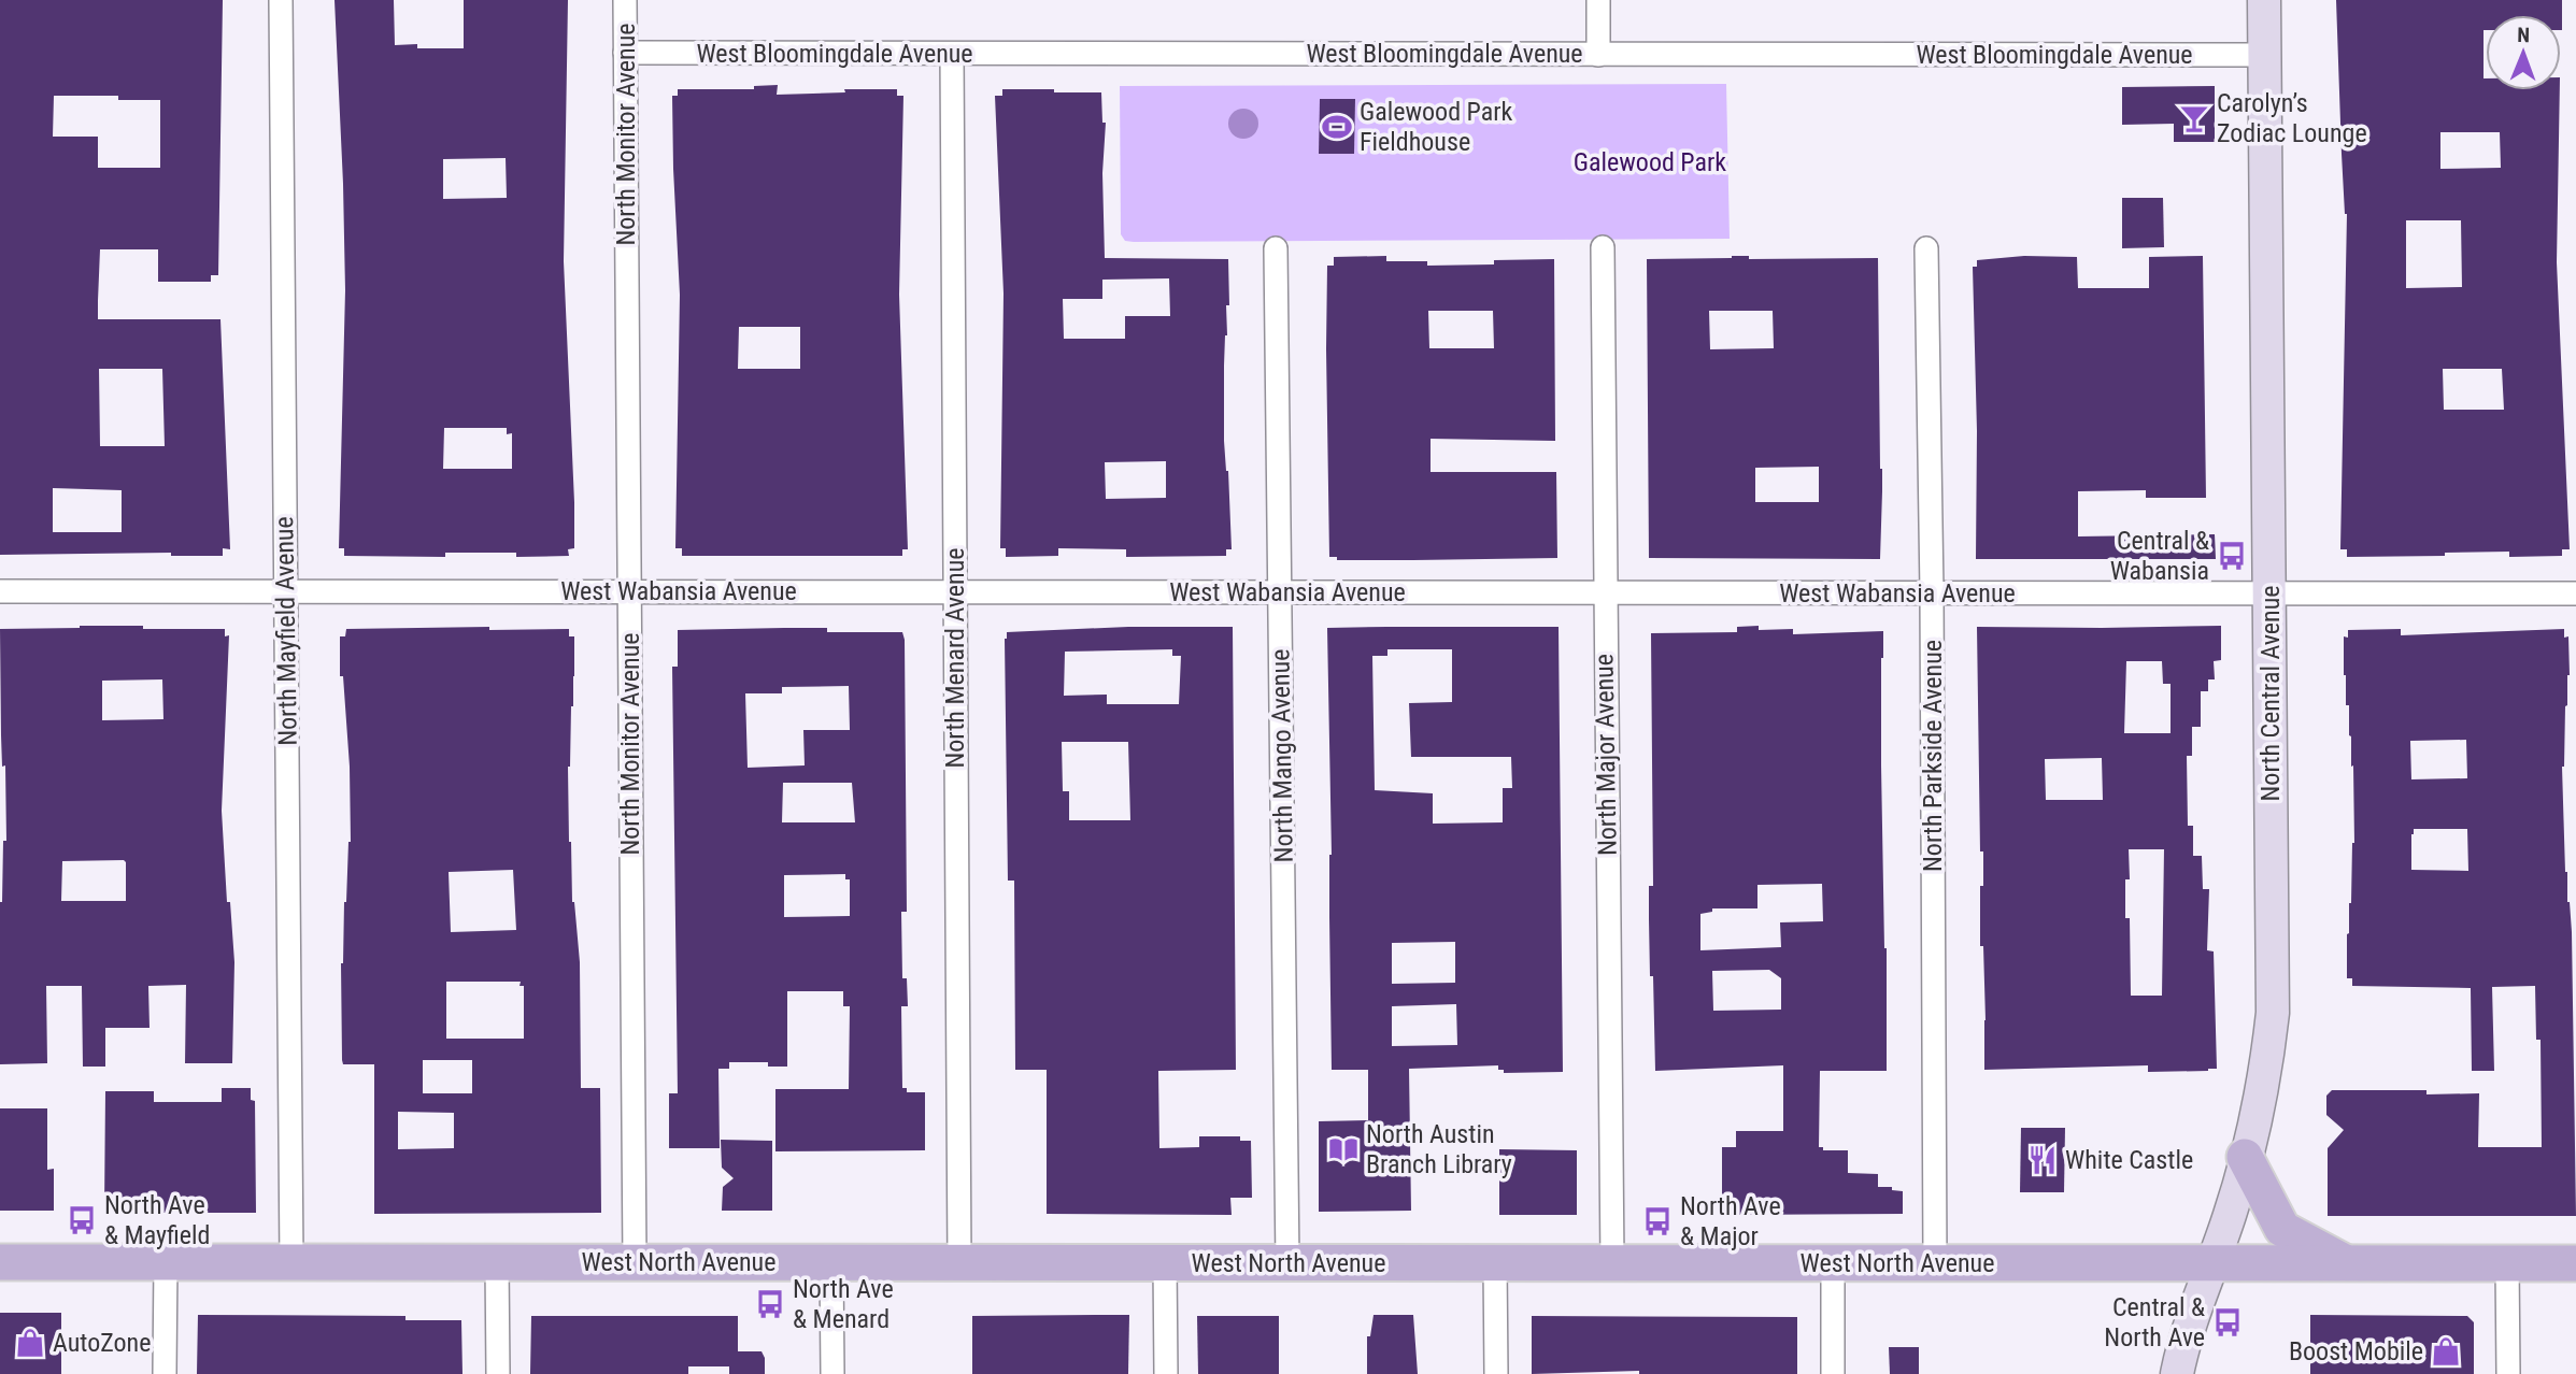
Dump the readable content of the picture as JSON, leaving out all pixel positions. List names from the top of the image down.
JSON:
{
  "streets": {
    "main road": ["West North Avenue"],
    "street": [
      "West Bloomingdale Avenue",
      "North Monitor Avenue",
      "West Wabansia Avenue",
      "North Mayfield Avenue",
      "North Menard Avenue",
      "North Central Avenue",
      "North Major Avenue",
      "North Mango Avenue",
      "North Parkside Avenue"
    ]
  },
  "crossings": [
    ["West Bloomingdale Avenue", "North Monitor Avenue"],
    ["West Bloomingdale Avenue", "North Menard Avenue"],
    ["West Bloomingdale Avenue", "North Central Avenue"],
    ["North Monitor Avenue", "West Wabansia Avenue"],
    ["North Monitor Avenue", "West North Avenue"],
    ["West Wabansia Avenue", "North Mayfield Avenue"],
    ["West Wabansia Avenue", "North Menard Avenue"],
    ["West Wabansia Avenue", "North Central Avenue"],
    ["West Wabansia Avenue", "North Major Avenue"],
    ["West Wabansia Avenue", "North Mango Avenue"],
    ["West Wabansia Avenue", "North Parkside Avenue"],
    ["North Mayfield Avenue", "West North Avenue"],
    ["North Menard Avenue", "West North Avenue"],
    ["North Central Avenue", "West North Avenue"],
    ["North Major Avenue", "West North Avenue"],
    ["North Mango Avenue", "West North Avenue"],
    ["North Parkside Avenue", "West North Avenue"]
  ],
  "parks": ["Galewood Park"],
  "places": {
    "bar": ["Carolyn’s Zodiac Lounge"],
    "sports": ["Galewood Park Fieldhouse"],
    "bus stop": [
      "Central & Wabansia",
      "North Ave & Mayfield",
      "North Ave & Major",
      "North Ave & Menard",
      "Central & North Ave"
    ],
    "library": ["North Austin Branch Library"],
    "restaurant": ["White Castle"],
    "shop": ["AutoZone", "Boost Mobile"]
  },
  "north": "top"
}
